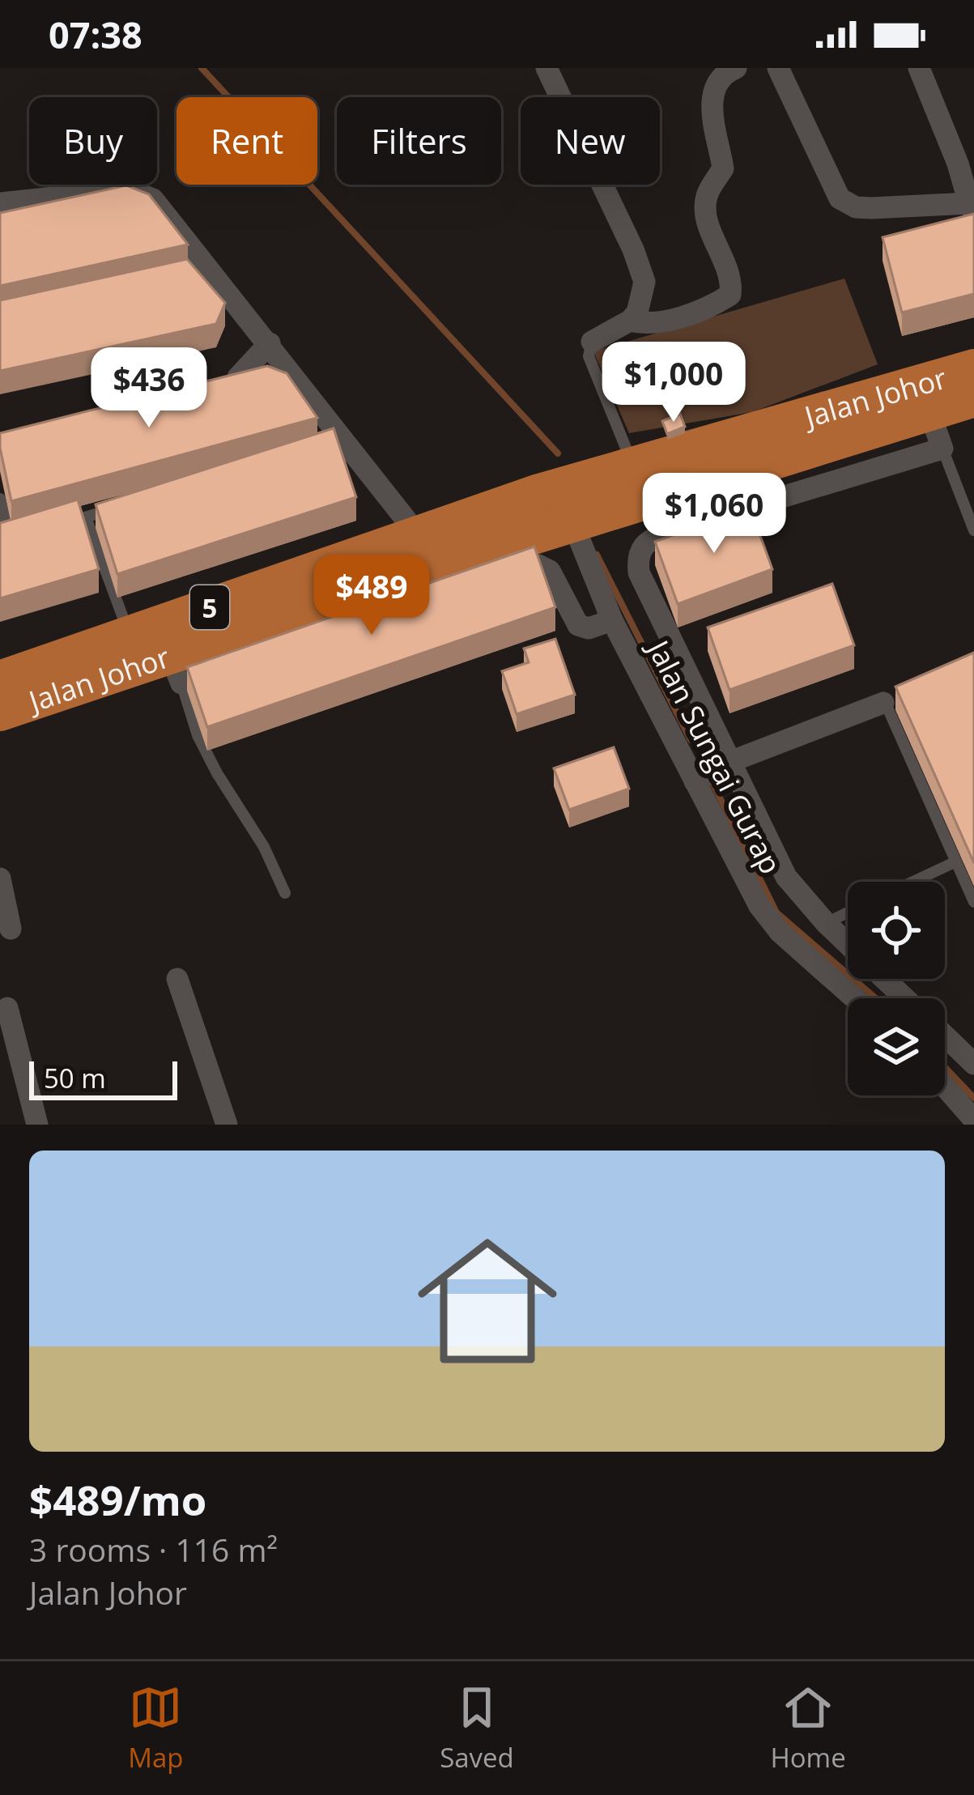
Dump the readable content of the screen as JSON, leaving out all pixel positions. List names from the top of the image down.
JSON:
{
  "streets": {
    "highway": ["Jalan Johor", "5"],
    "street": ["Jalan Sungai Gurap"]
  },
  "crossings": [
    ["Jalan Johor", "Jalan Sungai Gurap"]
  ],
  "scale_bar": "50 m",
  "page": {
    "status": "07:38",
    "chip": [
      "Buy",
      "Rent",
      "Filters",
      "New"
    ],
    "price": [
      "$1,000",
      "$436",
      "$1,060",
      "$489"
    ],
    "scale": "50 m",
    "list": [
      {
        "name": "$489/mo",
        "note": "3 rooms · 116 m² · Jalan Johor"
      }
    ],
    "tabs": ["Map", "Saved", "Home"]
  }
}
